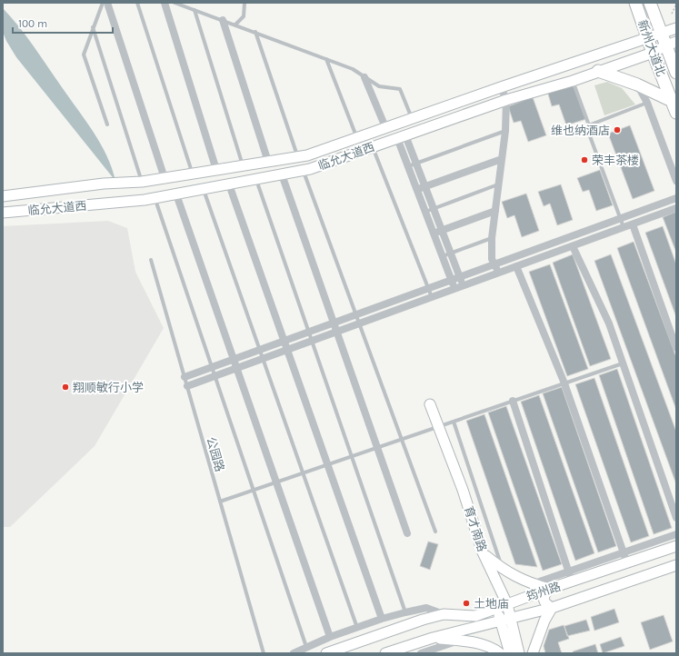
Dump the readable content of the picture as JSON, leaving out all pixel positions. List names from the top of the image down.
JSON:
{
  "streets": {
    "main road": [
      "新州大道北",
      "临允大道西",
      "育才南路",
      "筠州路"
    ],
    "lane": ["公园路"]
  },
  "crossings": [
    ["新州大道北", "临允大道西"],
    ["育才南路", "筠州路"]
  ],
  "places": [
    "维也纳酒店",
    "荣丰茶楼",
    "翔顺敏行小学",
    "土地庙"
  ],
  "scale_bar": "100 m"
}
